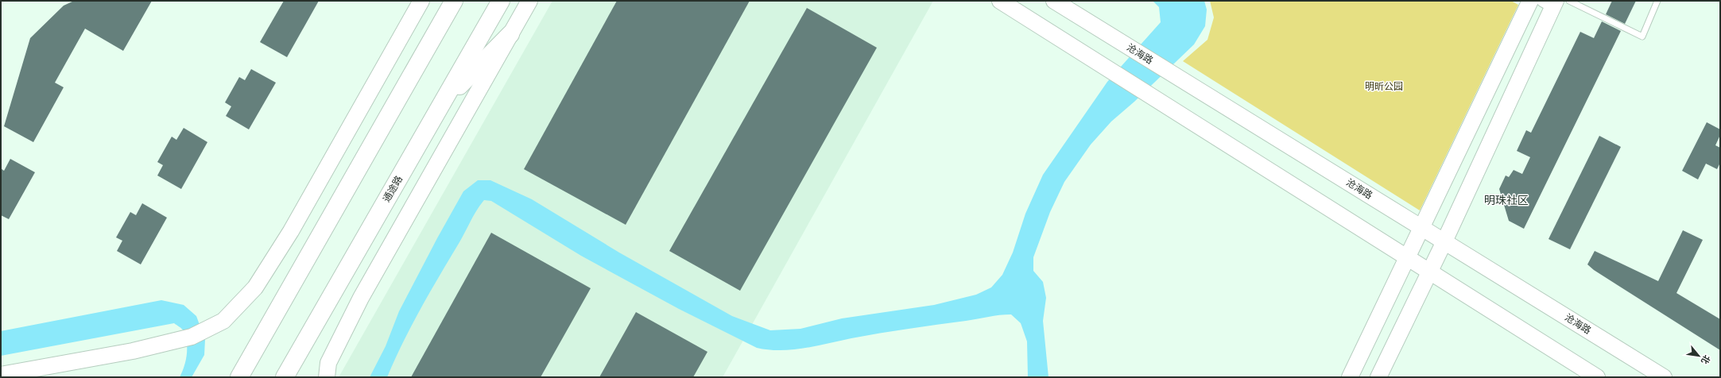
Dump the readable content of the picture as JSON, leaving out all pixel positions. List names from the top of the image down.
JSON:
{
  "streets": {
    "main road": ["沧海路", "通途路"]
  },
  "districts": ["明珠社区"],
  "parks": ["明昕公园"],
  "north": "bottom right"
}
